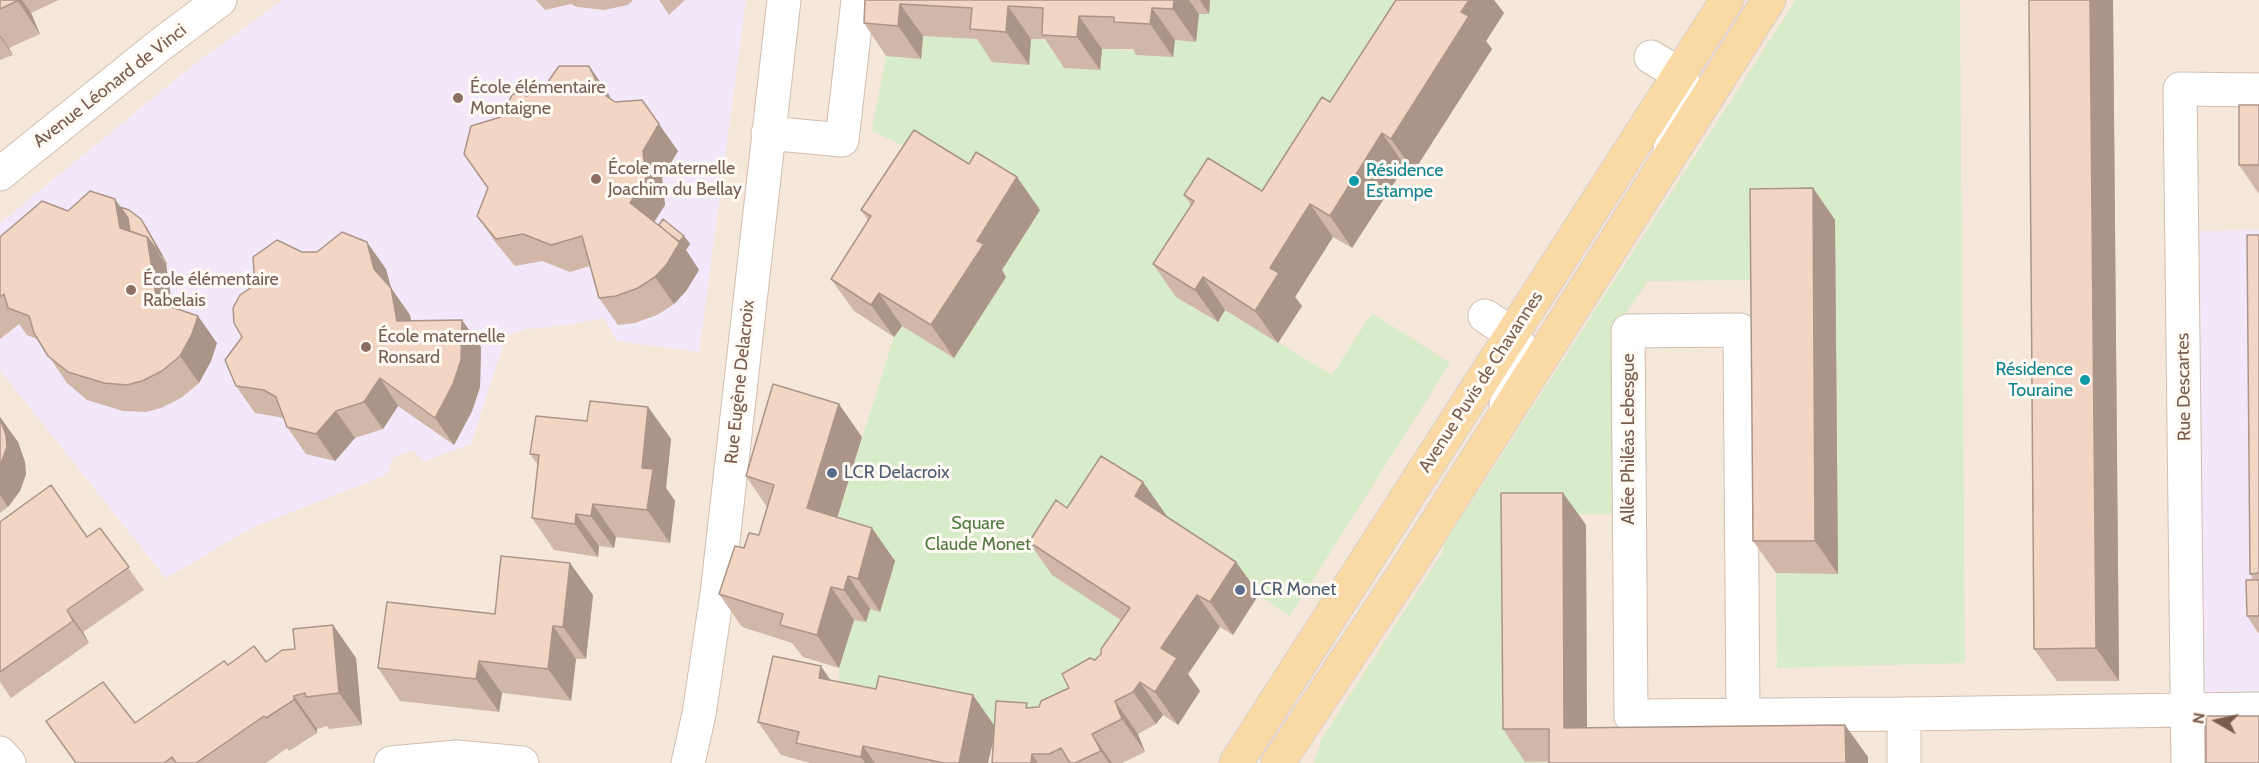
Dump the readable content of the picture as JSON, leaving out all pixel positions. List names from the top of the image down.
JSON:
{
  "streets": {
    "main road": ["Avenue Puvis de Chavannes"],
    "street": [
      "Avenue Léonard de Vinci",
      "Rue Eugène Delacroix",
      "Rue Descartes",
      "Allée Philéas Lebesgue"
    ]
  },
  "crossings": [
    ["Rue Descartes", "Allée Philéas Lebesgue"]
  ],
  "parks": ["Square Claude Monet"],
  "places": [
    "École élémentaire Montaigne",
    "École maternelle Joachim du Bellay",
    "Résidence Estampe",
    "École élémentaire Rabelais",
    "École maternelle Ronsard",
    "Résidence Touraine",
    "LCR Delacroix",
    "LCR Monet"
  ],
  "north": "left"
}
